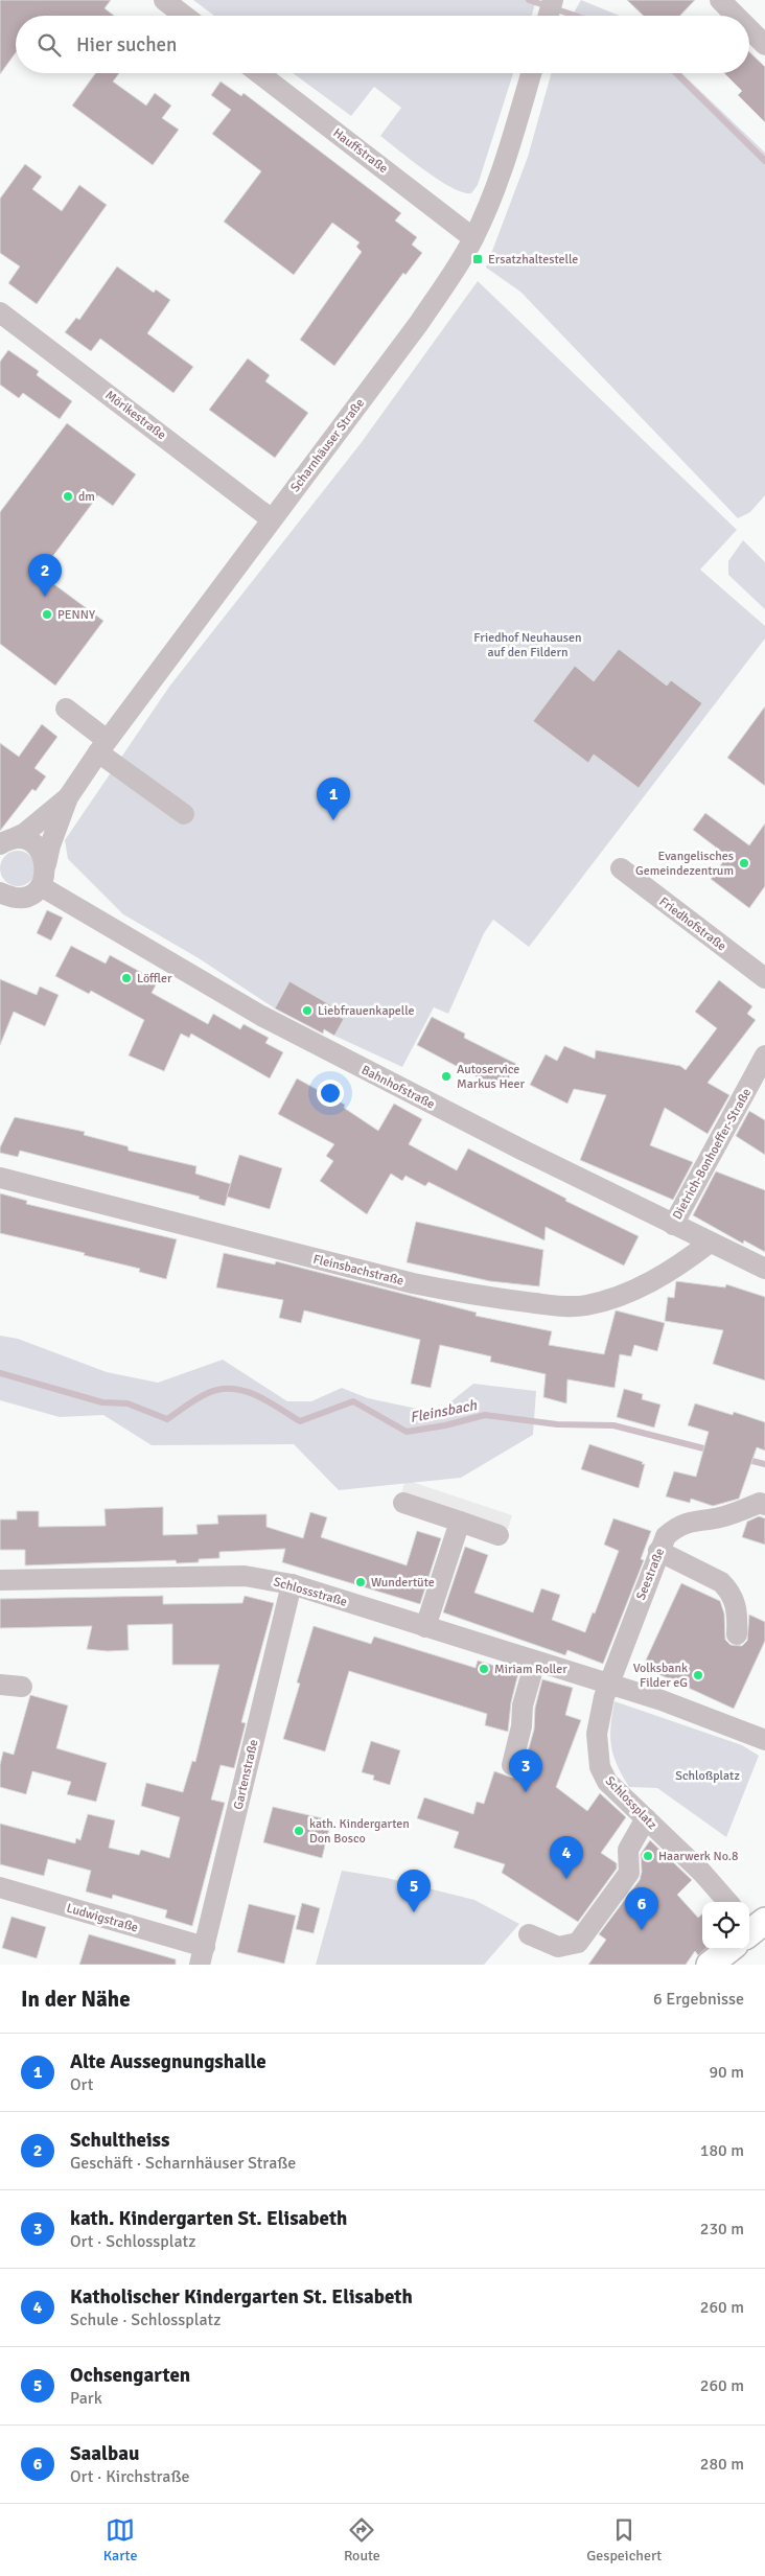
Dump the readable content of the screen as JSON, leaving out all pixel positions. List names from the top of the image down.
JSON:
{
  "streets": {
    "street": [
      "Hauffstraße",
      "Mörikestraße",
      "Scharnhäuser Straße",
      "Friedhofstraße",
      "Bahnhofstraße",
      "Dietrich-Bonhoeffer-Straße",
      "Fleinsbachstraße",
      "Seestraße",
      "Schlossstraße",
      "Gartenstraße",
      "Schlossplatz",
      "Ludwigstraße"
    ]
  },
  "crossings": [
    ["Hauffstraße", "Scharnhäuser Straße"],
    ["Mörikestraße", "Scharnhäuser Straße"],
    ["Bahnhofstraße", "Dietrich-Bonhoeffer-Straße"],
    ["Bahnhofstraße", "Fleinsbachstraße"],
    ["Seestraße", "Schlossstraße"],
    ["Seestraße", "Schlossplatz"],
    ["Schlossstraße", "Gartenstraße"],
    ["Schlossstraße", "Schlossplatz"],
    ["Gartenstraße", "Ludwigstraße"]
  ],
  "water": ["Fleinsbach"],
  "parks": ["Friedhof Neuhausen auf den Fildern", "Schloßplatz"],
  "places": {
    "transit": ["Ersatzhaltestelle"],
    "other": [
      "dm",
      "PENNY",
      "Evangelisches Gemeindezentrum",
      "Löffler",
      "Liebfrauenkapelle",
      "Autoservice Markus Heer",
      "Wundertüte",
      "Miriam Roller",
      "Volksbank Filder eG",
      "kath. Kindergarten Don Bosco",
      "Haarwerk No.8"
    ]
  },
  "page": {
    "search": "Hier suchen",
    "pins": [
      "2",
      "1",
      "3",
      "4",
      "5",
      "6"
    ],
    "heading": ["In der Nähe", "6 Ergebnisse"],
    "list": [
      {
        "mark": "1",
        "name": "Alte Aussegnungshalle",
        "note": "Ort",
        "value": "90 m"
      },
      {
        "mark": "2",
        "name": "Schultheiss",
        "note": "Geschäft · Scharnhäuser Straße",
        "value": "180 m"
      },
      {
        "mark": "3",
        "name": "kath. Kindergarten St. Elisabeth",
        "note": "Ort · Schlossplatz",
        "value": "230 m"
      },
      {
        "mark": "4",
        "name": "Katholischer Kindergarten St. Elisabeth",
        "note": "Schule · Schlossplatz",
        "value": "260 m"
      },
      {
        "mark": "5",
        "name": "Ochsengarten",
        "note": "Park",
        "value": "260 m"
      },
      {
        "mark": "6",
        "name": "Saalbau",
        "note": "Ort · Kirchstraße",
        "value": "280 m"
      }
    ],
    "nav": ["Karte", "Route", "Gespeichert"]
  }
}
